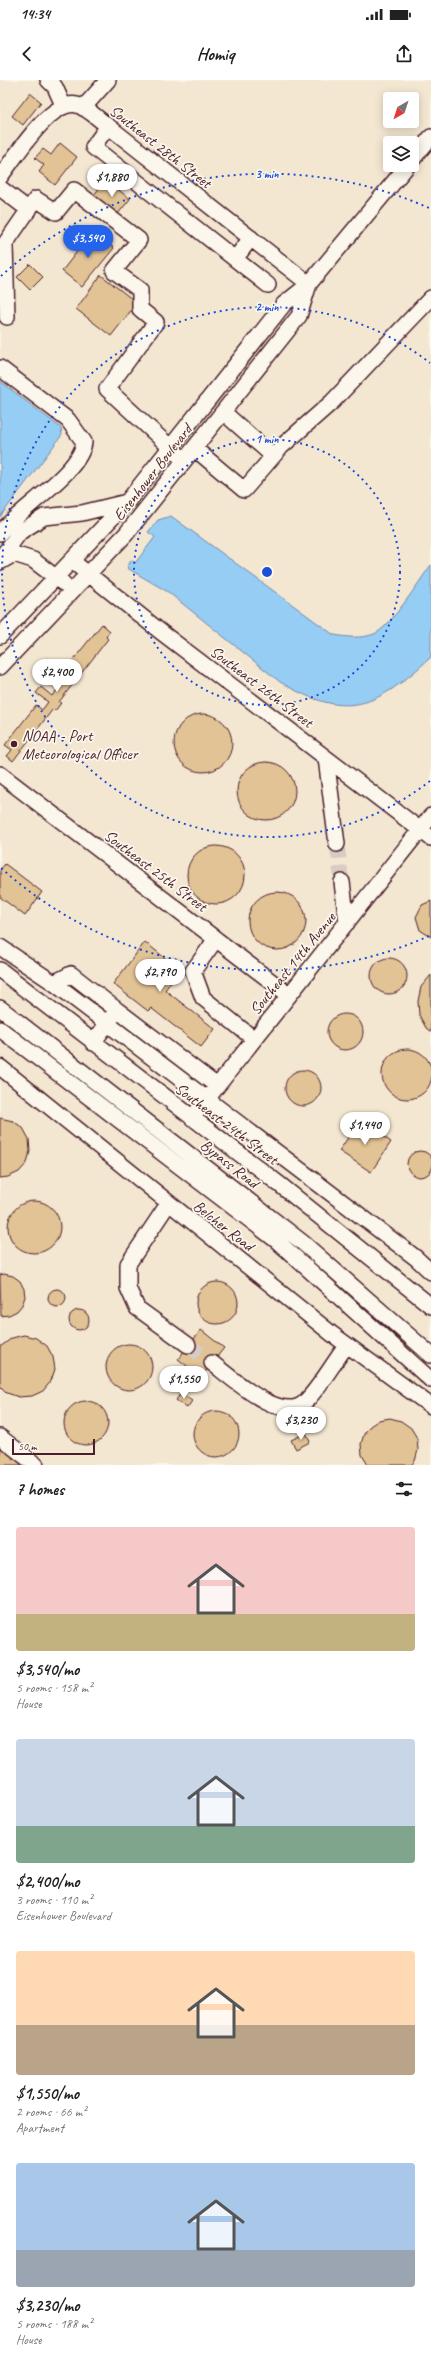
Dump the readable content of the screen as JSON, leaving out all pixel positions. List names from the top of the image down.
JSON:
{
  "streets": {
    "street": [
      "Southeast 28th Street",
      "Eisenhower Boulevard",
      "Southeast 26th Street",
      "Southeast 25th Street",
      "Southeast 14th Avenue",
      "Southeast 24th Street",
      "Bypass Road",
      "Belcher Road"
    ]
  },
  "crossings": [
    ["Southeast 28th Street", "Eisenhower Boulevard"],
    ["Eisenhower Boulevard", "Southeast 26th Street"],
    ["Southeast 26th Street", "Southeast 14th Avenue"],
    ["Southeast 25th Street", "Southeast 14th Avenue"],
    ["Southeast 14th Avenue", "Southeast 24th Street"]
  ],
  "places": ["NOAA - Port Meteorological Officer"],
  "scale_bar": "50 m",
  "north": "bottom left",
  "page": {
    "status": "14:34",
    "header": "Homiq",
    "price": [
      "$1,880",
      "$3,540",
      "$2,400",
      "$2,790",
      "$1,440",
      "$1,550",
      "$3,230"
    ],
    "scale": "50 m",
    "heading": "7 homes",
    "list": [
      {
        "name": "$3,540/mo",
        "note": "5 rooms · 158 m² · House"
      },
      {
        "name": "$2,400/mo",
        "note": "3 rooms · 110 m² · Eisenhower Boulevard"
      },
      {
        "name": "$1,550/mo",
        "note": "2 rooms · 66 m² · Apartment"
      },
      {
        "name": "$3,230/mo",
        "note": "5 rooms · 188 m² · House"
      }
    ]
  },
  "rings": ["3 min", "2 min", "1 min"]
}
